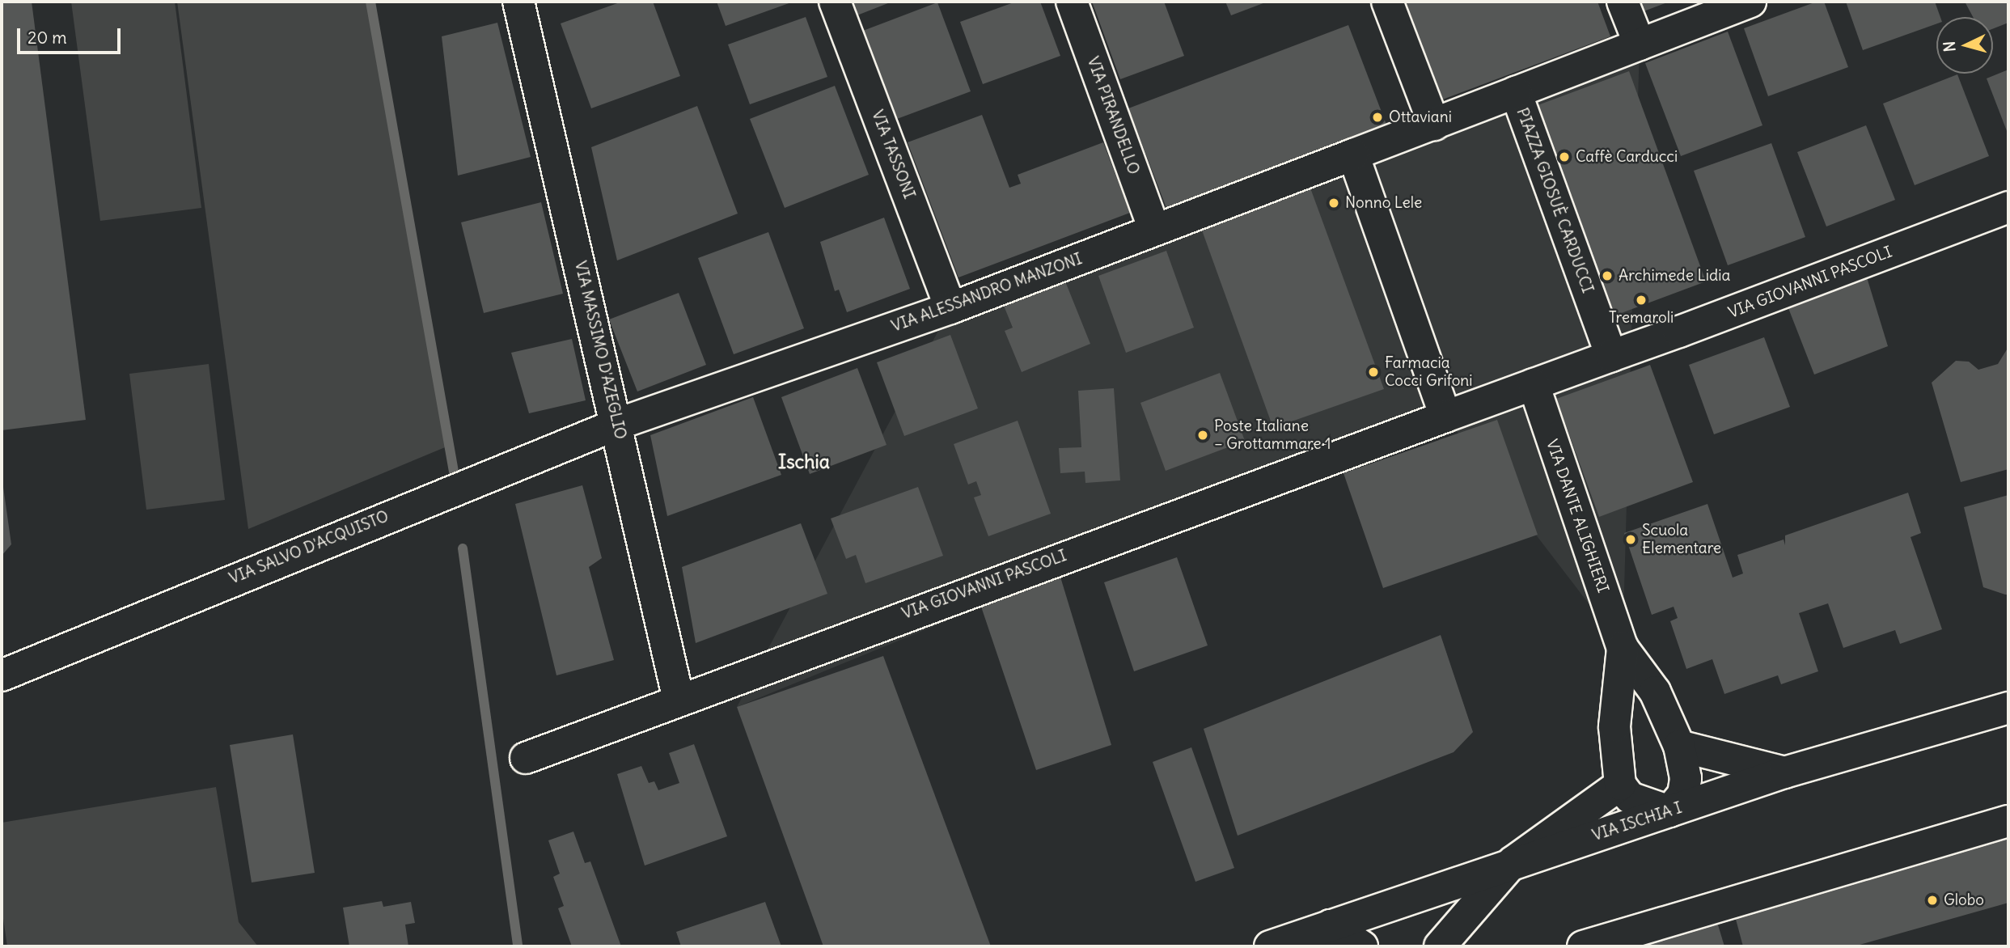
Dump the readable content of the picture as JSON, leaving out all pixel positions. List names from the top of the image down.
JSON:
{
  "streets": {
    "street": [
      "VIA PIRANDELLO",
      "VIA TASSONI",
      "PIAZZA GIOSUÈ CARDUCCI",
      "VIA GIOVANNI PASCOLI",
      "VIA ALESSANDRO MANZONI",
      "VIA MASSIMO D'AZEGLIO",
      "VIA DANTE ALIGHIERI",
      "VIA SALVO D'ACQUISTO",
      "VIA ISCHIA I"
    ]
  },
  "crossings": [
    ["VIA PIRANDELLO", "VIA ALESSANDRO MANZONI"],
    ["VIA TASSONI", "VIA ALESSANDRO MANZONI"],
    ["PIAZZA GIOSUÈ CARDUCCI", "VIA GIOVANNI PASCOLI"],
    ["PIAZZA GIOSUÈ CARDUCCI", "VIA ALESSANDRO MANZONI"],
    ["VIA GIOVANNI PASCOLI", "VIA MASSIMO D'AZEGLIO"],
    ["VIA ALESSANDRO MANZONI", "VIA MASSIMO D'AZEGLIO"],
    ["VIA ALESSANDRO MANZONI", "VIA SALVO D'ACQUISTO"],
    ["VIA MASSIMO D'AZEGLIO", "VIA SALVO D'ACQUISTO"],
    ["VIA DANTE ALIGHIERI", "VIA ISCHIA I"]
  ],
  "districts": ["Ischia"],
  "places": [
    "Ottaviani",
    "Caffè Carducci",
    "Nonno Lele",
    "Archimede Lidia",
    "Tremaroli",
    "Farmacia Cocci Grifoni",
    "Poste Italiane – Grottammare 1",
    "Scuola Elementare",
    "Globo"
  ],
  "scale_bar": "20 m",
  "north": "left"
}
